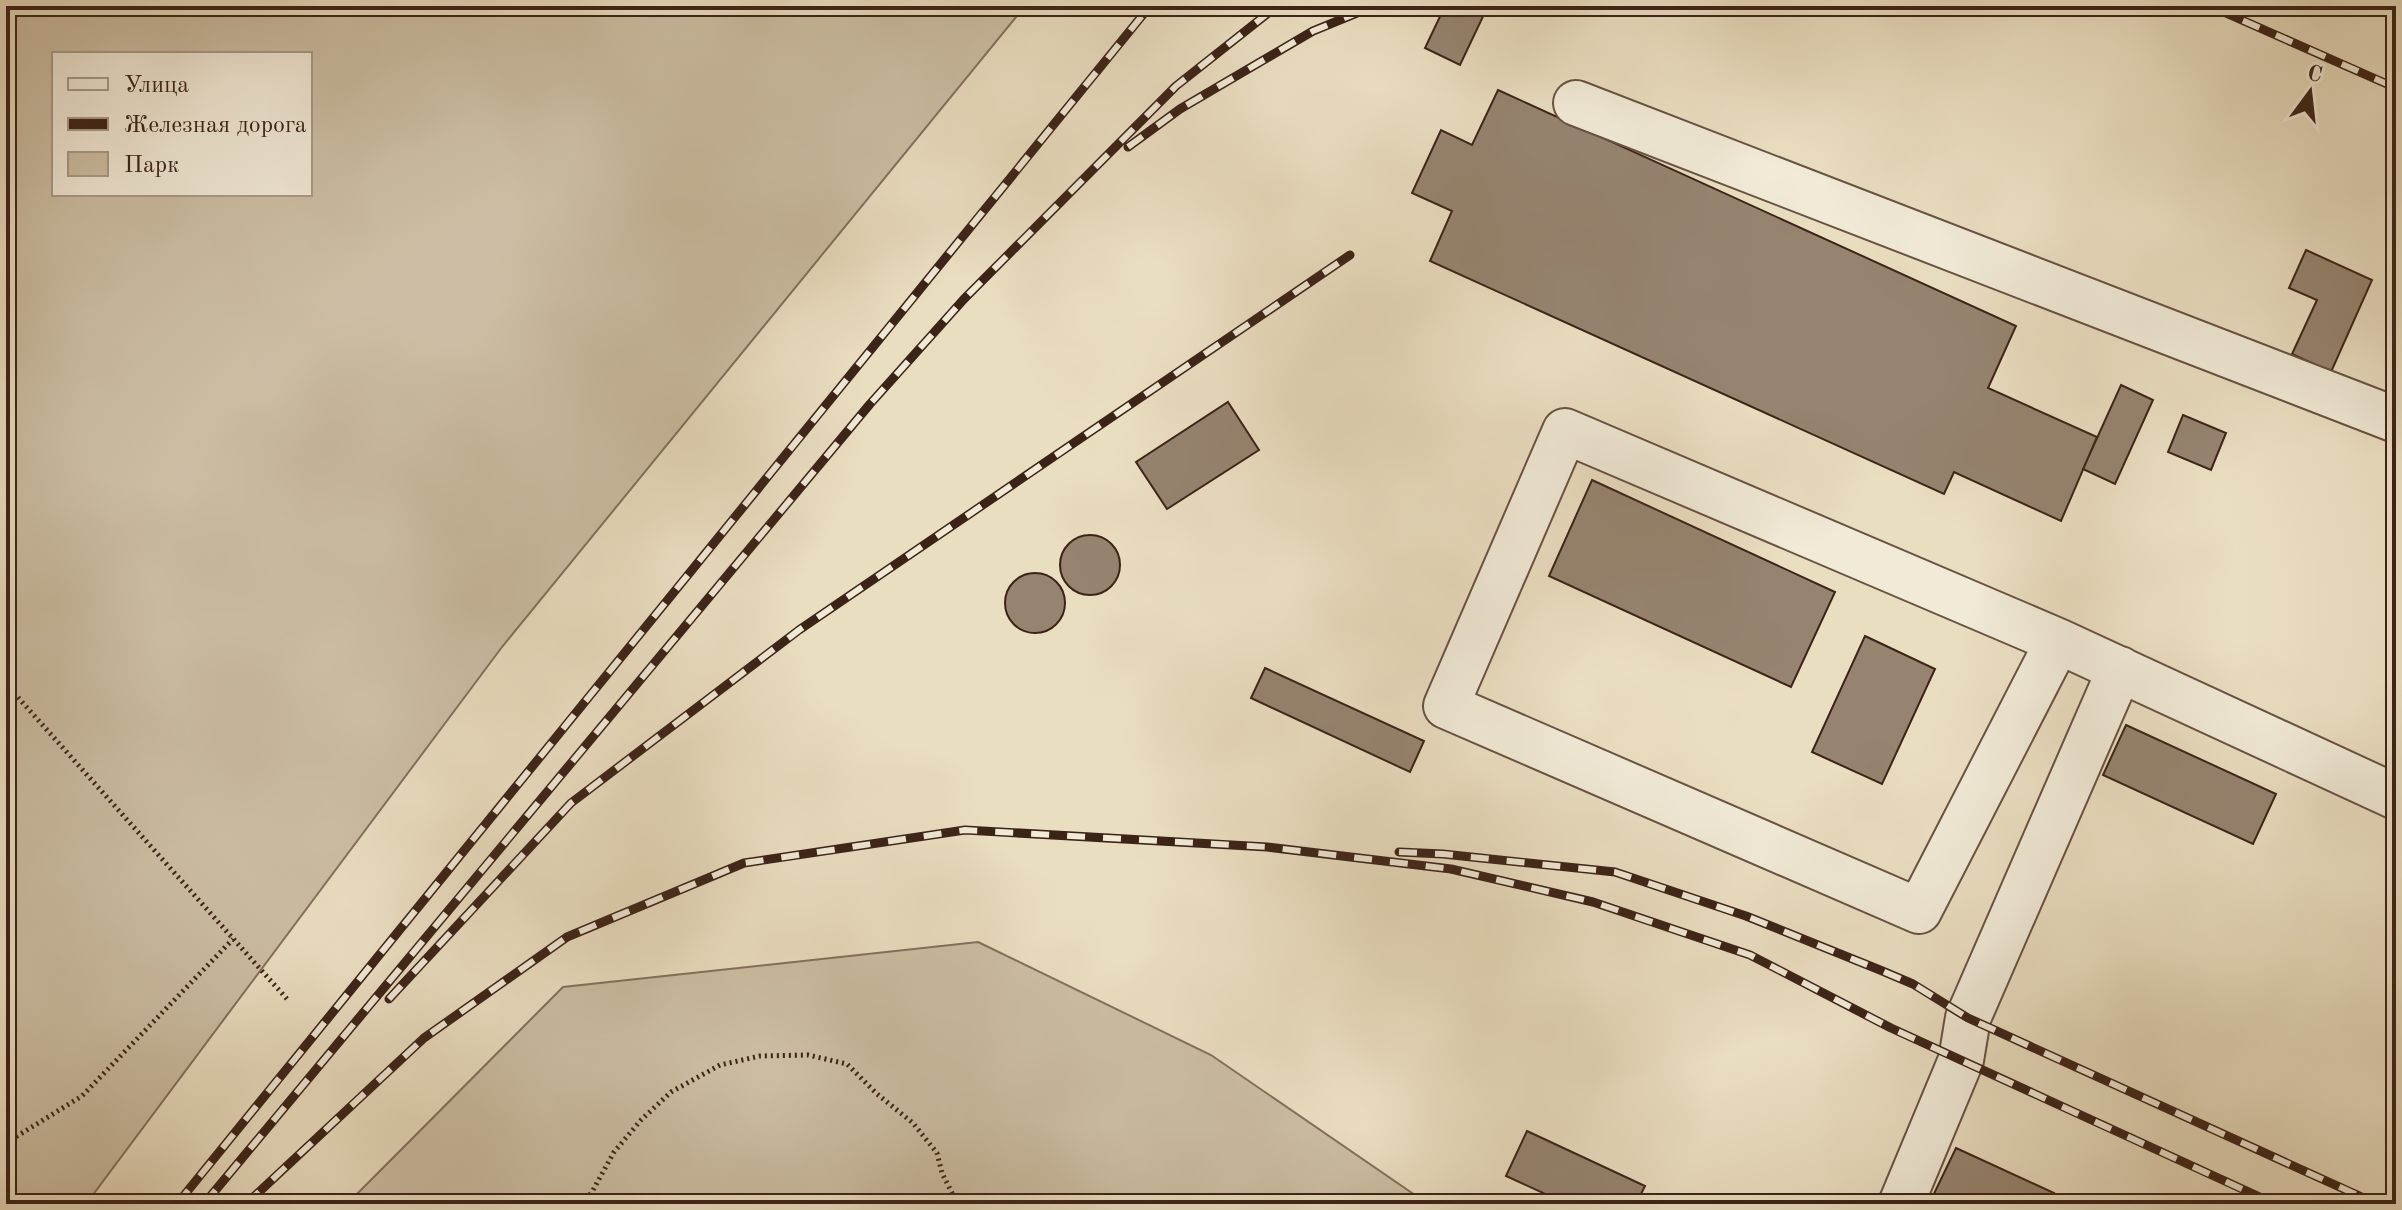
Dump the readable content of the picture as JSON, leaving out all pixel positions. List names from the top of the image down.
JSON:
{
  "legend": ["Улица", "Железная дорога", "Парк"],
  "north": "top"
}
